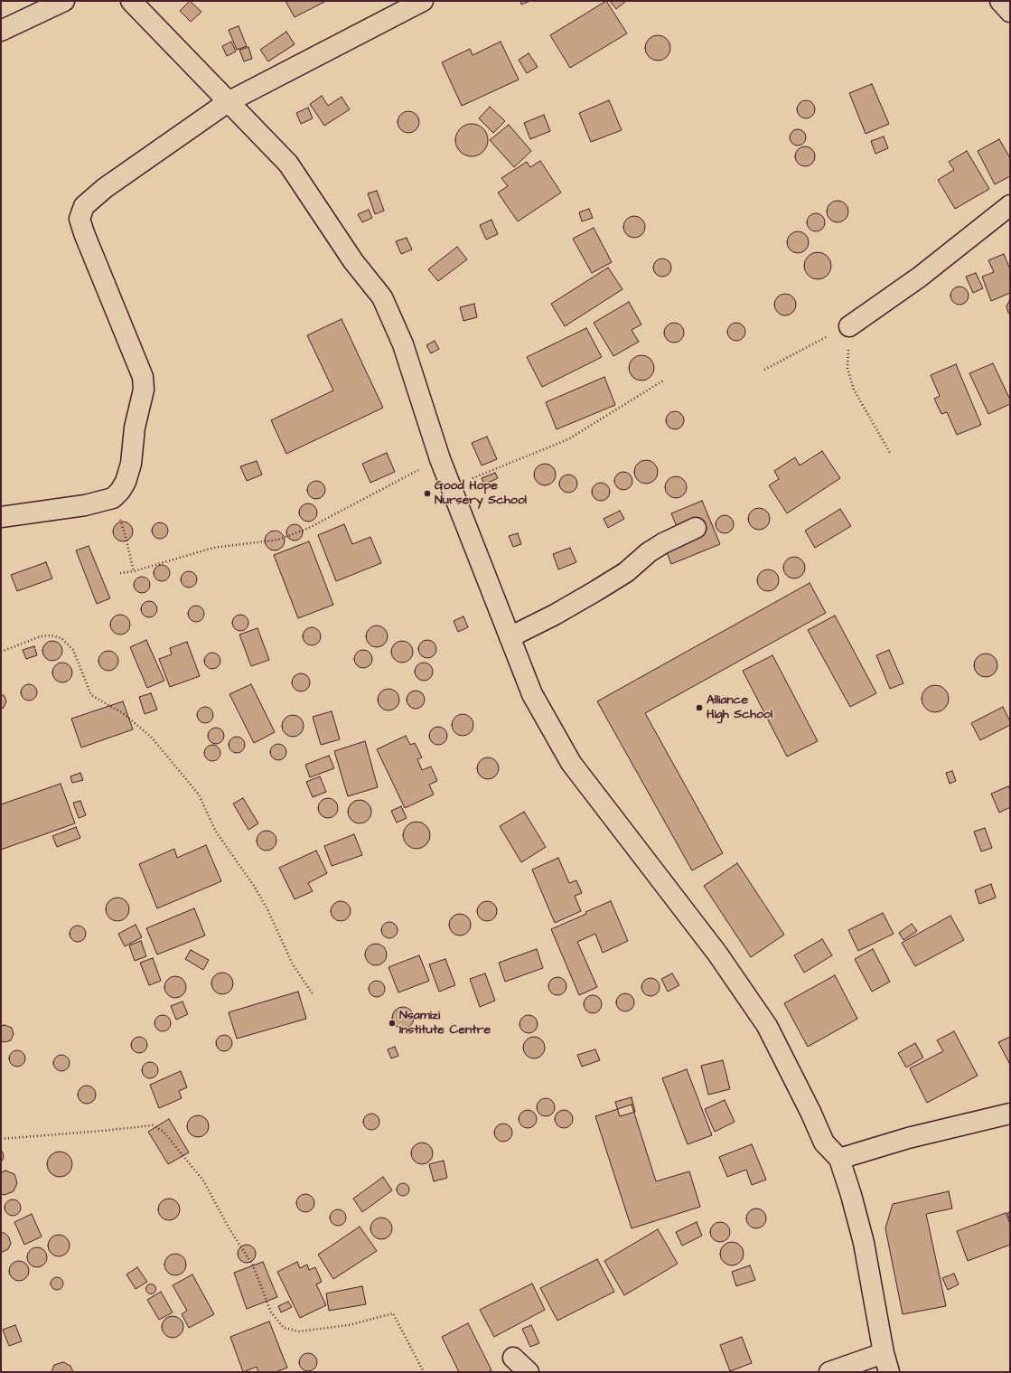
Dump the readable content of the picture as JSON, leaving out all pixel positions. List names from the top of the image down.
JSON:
{
  "places": ["Good Hope Nursery School", "Alliance High School", "Nsamizi Institute Centre"]
}
